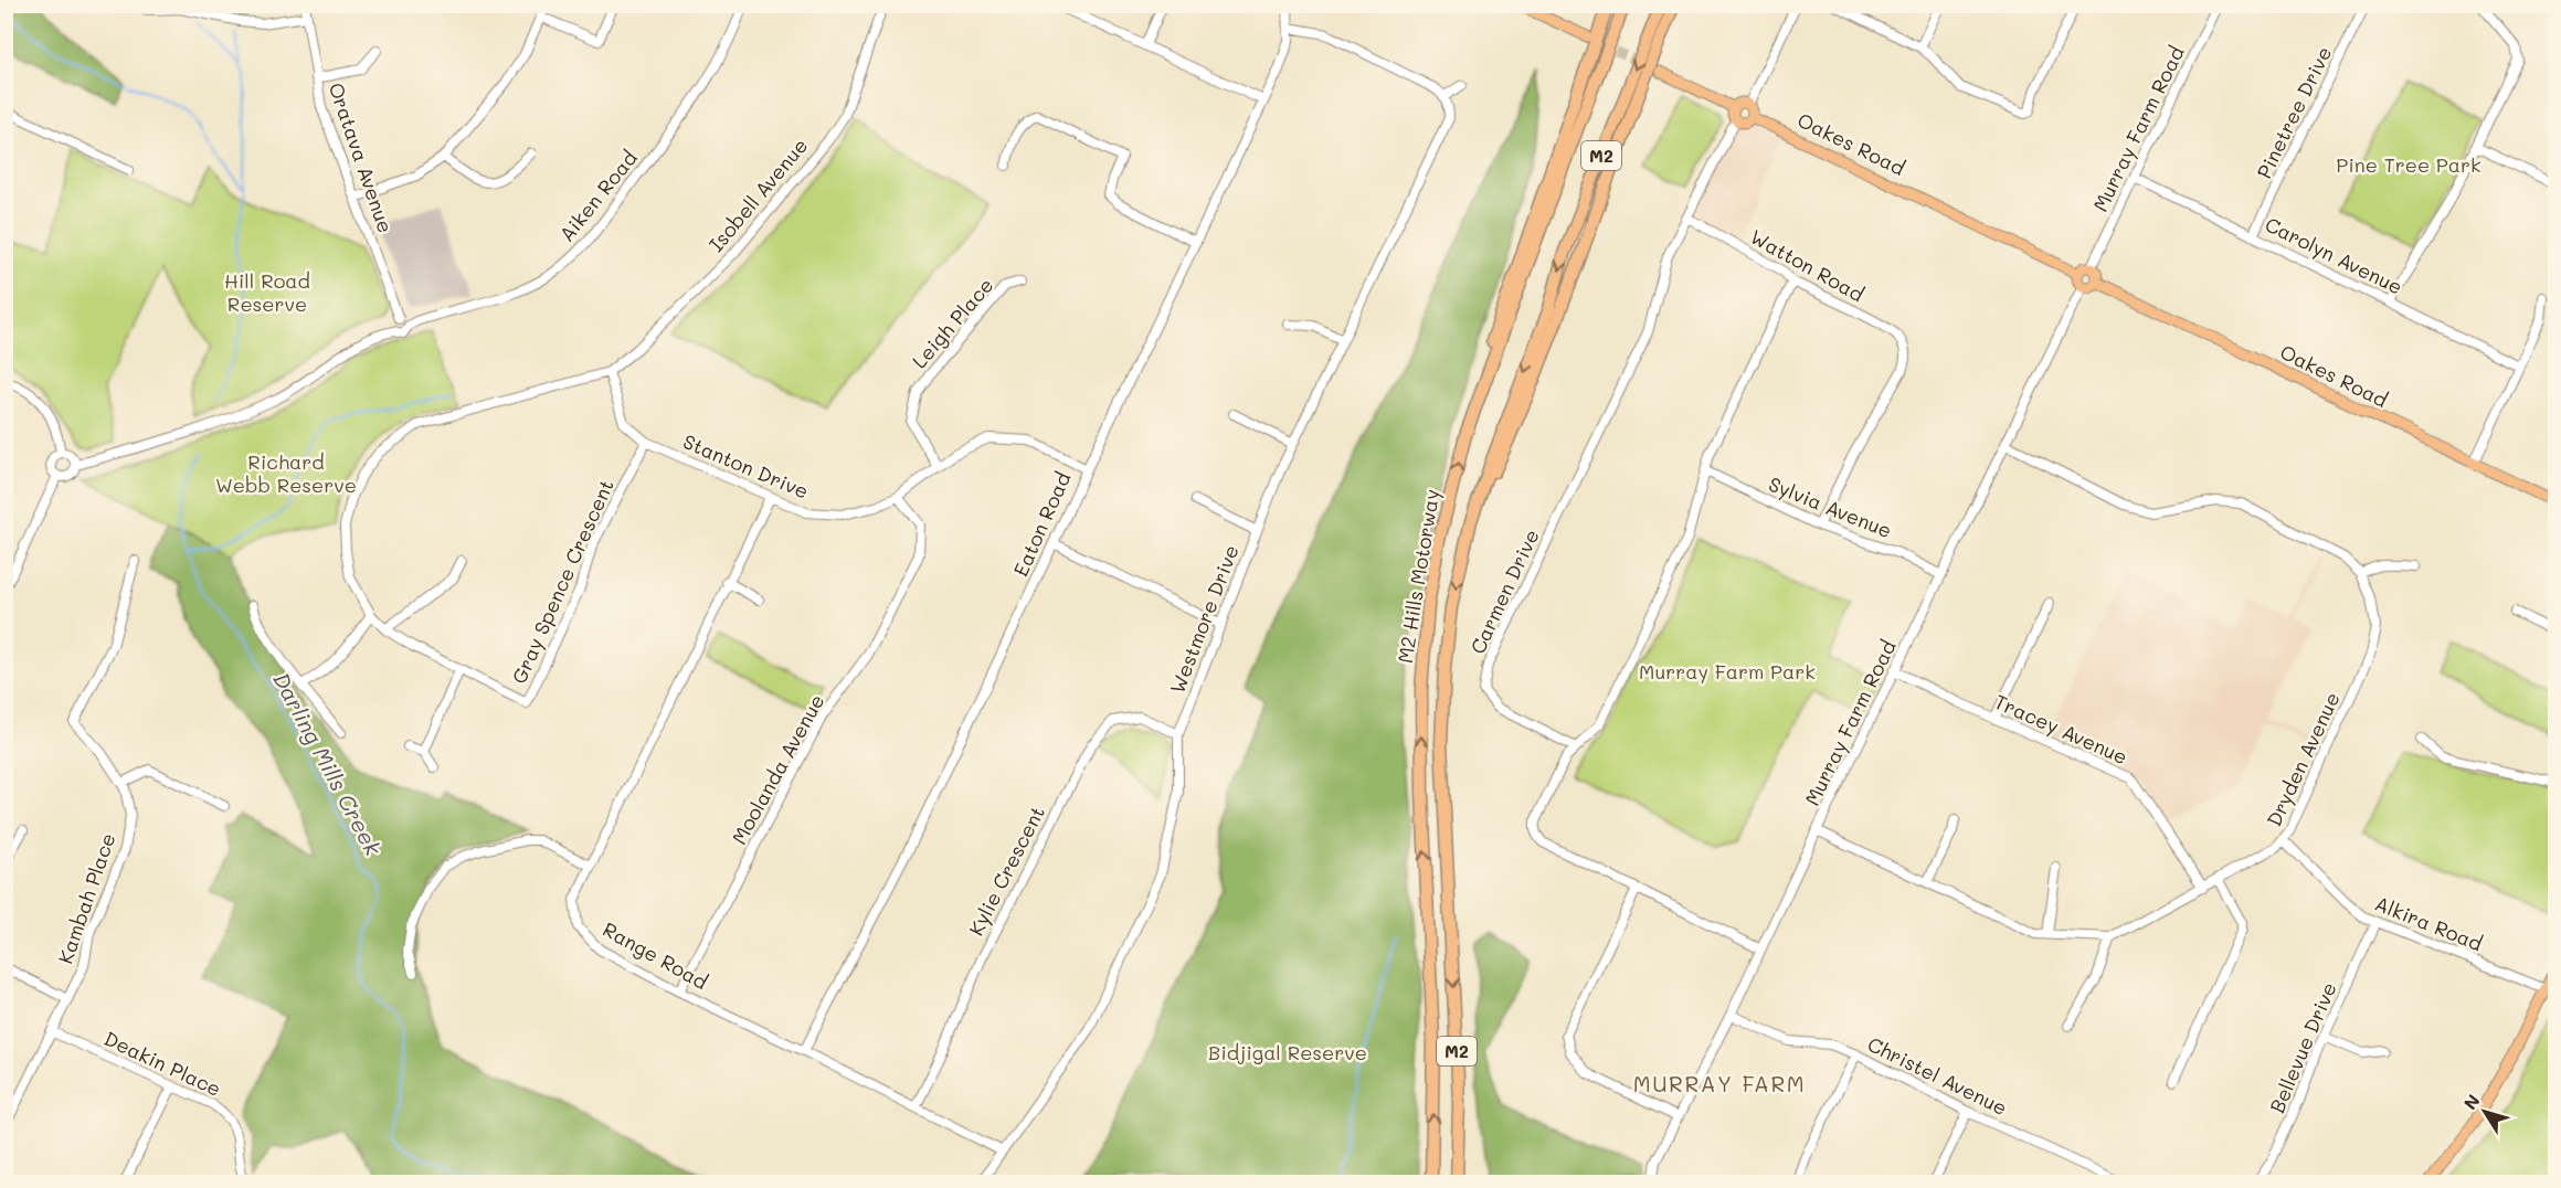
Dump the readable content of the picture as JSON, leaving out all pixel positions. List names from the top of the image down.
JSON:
{
  "streets": {
    "highway": ["M2", "M2 Hills Motorway"],
    "main road": ["Oakes Road"],
    "street": [
      "Pinetree Drive",
      "Murray Farm Road",
      "Oratava Avenue",
      "Isobell Avenue",
      "Aiken Road",
      "Carolyn Avenue",
      "Watton Road",
      "Leigh Place",
      "Stanton Drive",
      "Sylvia Avenue",
      "Eaton Road",
      "Gray Spence Crescent",
      "Carmen Drive",
      "Westmore Drive",
      "Tracey Avenue",
      "Dryden Avenue",
      "Moolanda Avenue",
      "Kylie Crescent",
      "Kambah Place",
      "Alkira Road",
      "Range Road",
      "Bellevue Drive",
      "Deakin Place",
      "Christel Avenue"
    ]
  },
  "crossings": [
    ["Pinetree Drive", "Carolyn Avenue"],
    ["Murray Farm Road", "Oakes Road"],
    ["Murray Farm Road", "Carolyn Avenue"],
    ["Murray Farm Road", "Sylvia Avenue"],
    ["Murray Farm Road", "Tracey Avenue"],
    ["Murray Farm Road", "Dryden Avenue"],
    ["Murray Farm Road", "Christel Avenue"],
    ["Oakes Road", "Carmen Drive"],
    ["M2", "M2 Hills Motorway"],
    ["Oratava Avenue", "Aiken Road"],
    ["Isobell Avenue", "Stanton Drive"],
    ["Isobell Avenue", "Gray Spence Crescent"],
    ["Watton Road", "Sylvia Avenue"],
    ["Watton Road", "Carmen Drive"],
    ["Leigh Place", "Stanton Drive"],
    ["Stanton Drive", "Eaton Road"],
    ["Stanton Drive", "Gray Spence Crescent"],
    ["Stanton Drive", "Moolanda Avenue"],
    ["Stanton Drive", "Range Road"],
    ["Eaton Road", "Range Road"],
    ["Westmore Drive", "Kylie Crescent"],
    ["Westmore Drive", "Range Road"],
    ["Tracey Avenue", "Dryden Avenue"],
    ["Dryden Avenue", "Alkira Road"],
    ["Moolanda Avenue", "Range Road"],
    ["Kylie Crescent", "Range Road"],
    ["Kambah Place", "Deakin Place"],
    ["Alkira Road", "Bellevue Drive"]
  ],
  "districts": ["MURRAY FARM"],
  "water": ["Darling Mills Creek"],
  "parks": [
    "Pine Tree Park",
    "Hill Road Reserve",
    "Richard Webb Reserve",
    "Murray Farm Park",
    "Bidjigal Reserve"
  ],
  "north": "top left"
}
